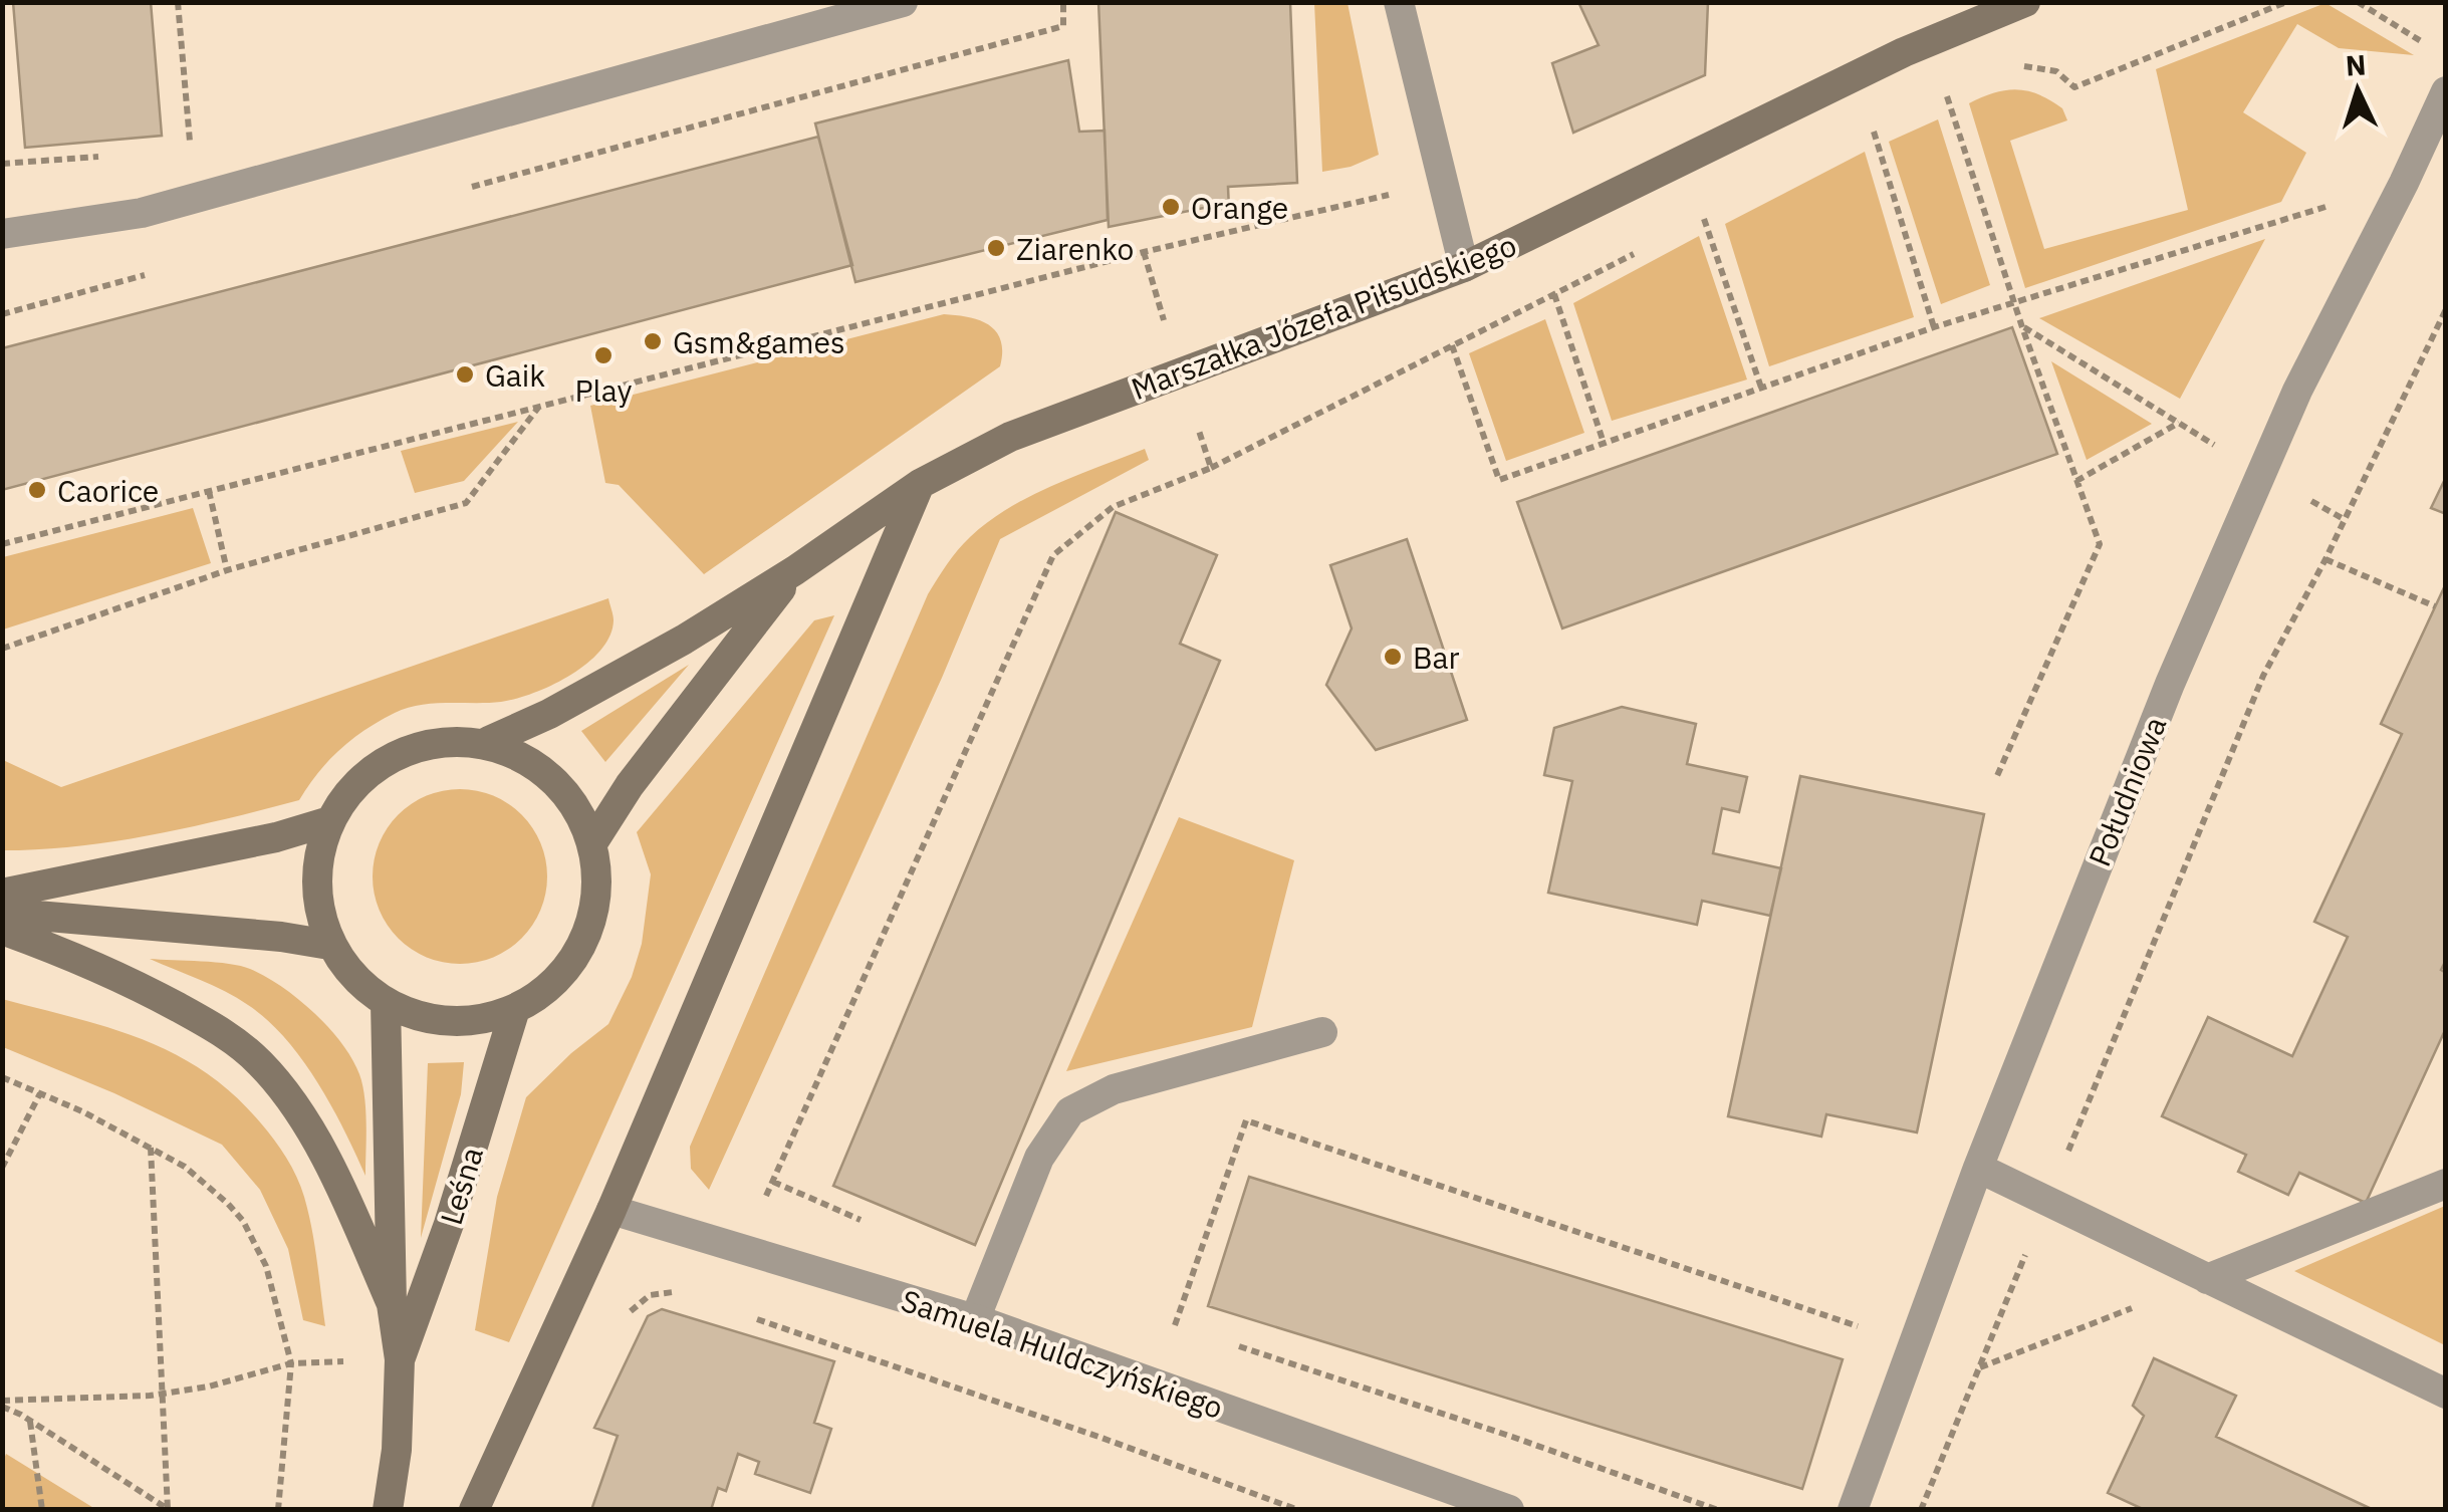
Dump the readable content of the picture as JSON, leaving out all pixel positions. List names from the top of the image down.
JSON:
{
  "streets": {
    "street": [
      "Marszałka Józefa Piłsudskiego",
      "Południowa",
      "Leśna",
      "Samuela Huldczyńskiego"
    ]
  },
  "places": [
    "Orange",
    "Ziarenko",
    "Gsm&games",
    "Play",
    "Gaik",
    "Caorice",
    "Bar"
  ],
  "north": "top"
}
